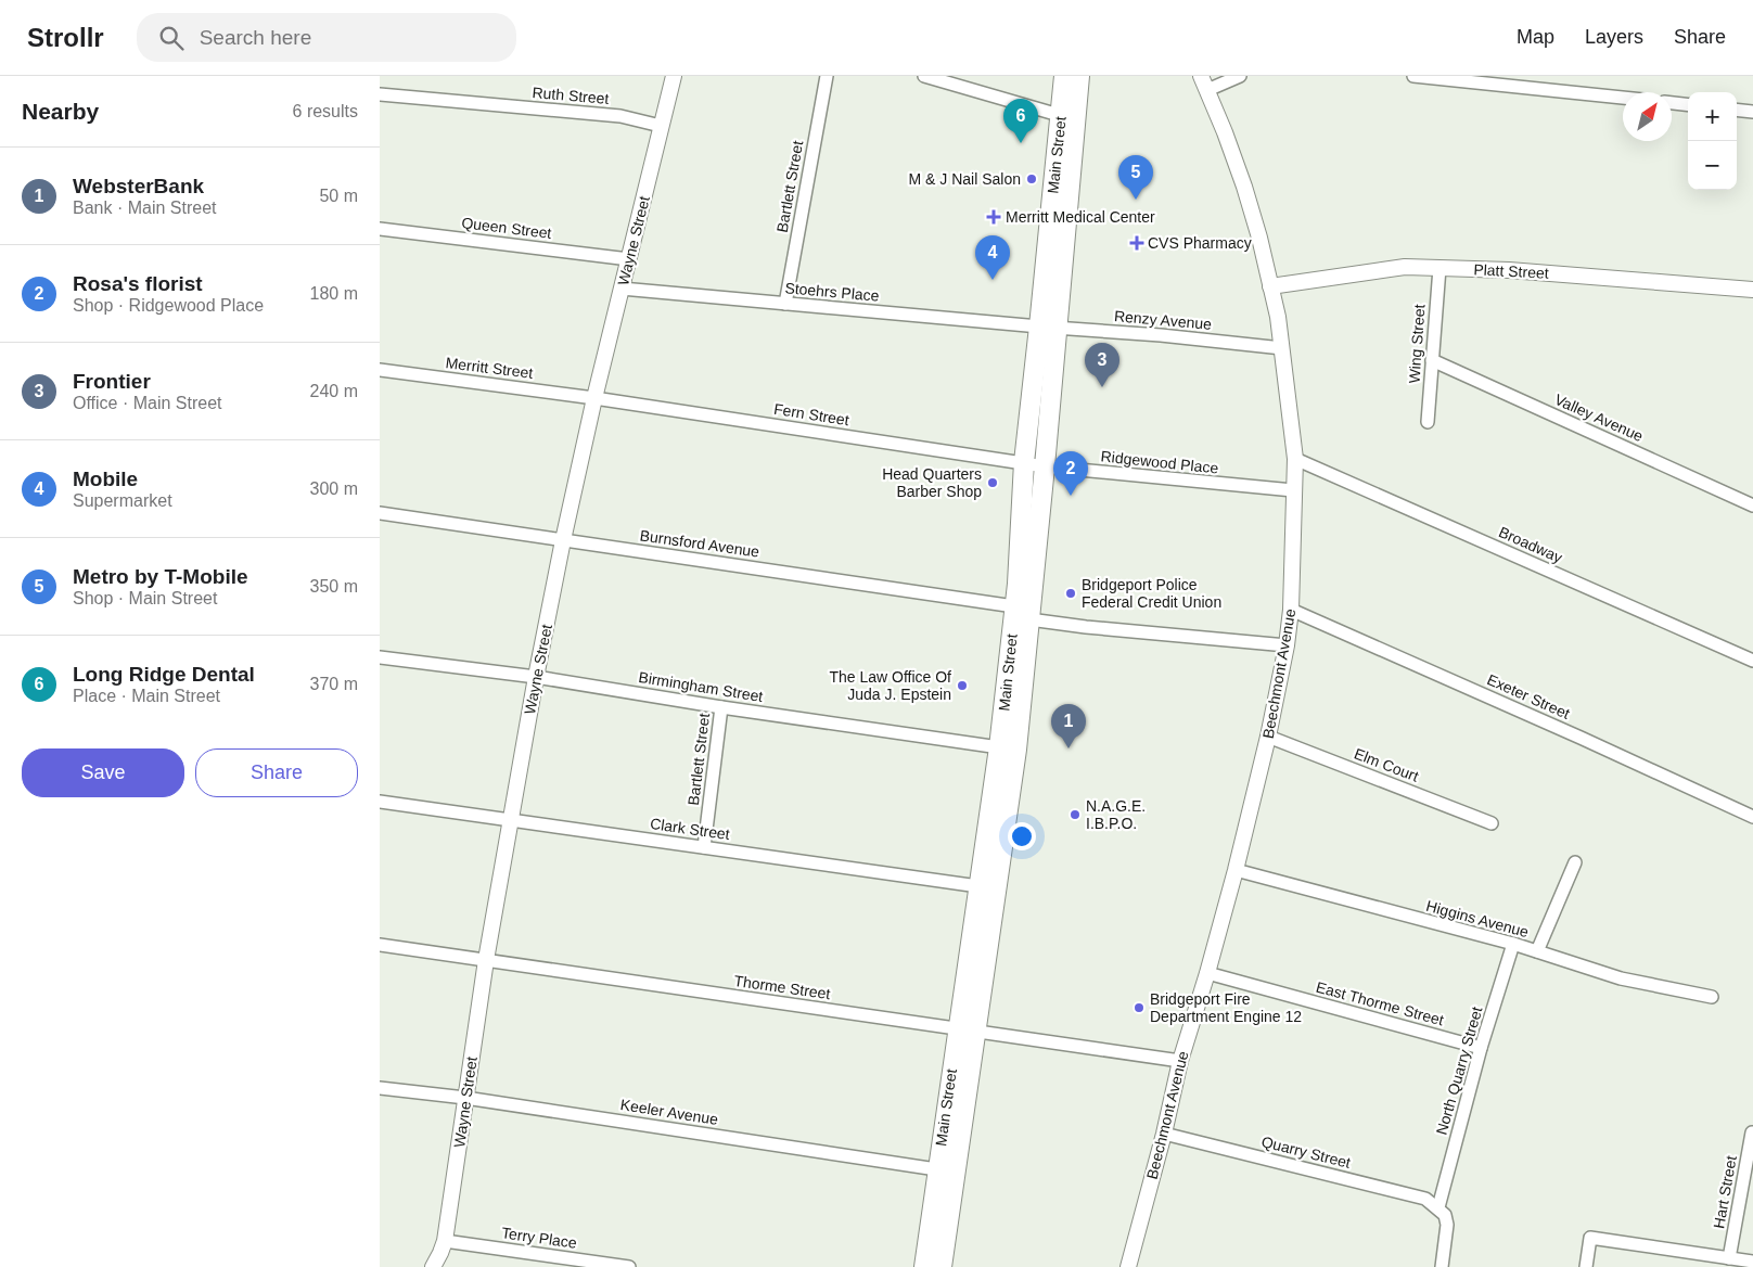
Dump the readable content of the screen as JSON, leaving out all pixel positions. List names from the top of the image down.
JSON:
{
  "streets": {
    "main road": ["Main Street"],
    "street": [
      "Ruth Street",
      "Bartlett Street",
      "Queen Street",
      "Wayne Street",
      "Platt Street",
      "Stoehrs Place",
      "Renzy Avenue",
      "Wing Street",
      "Merritt Street",
      "Fern Street",
      "Valley Avenue",
      "Ridgewood Place",
      "Burnsford Avenue",
      "Broadway",
      "Beechmont Avenue",
      "Birmingham Street",
      "Exeter Street",
      "Elm Court",
      "Clark Street",
      "Higgins Avenue",
      "Thorme Street",
      "East Thorme Street",
      "North Quarry Street",
      "Keeler Avenue",
      "Quarry Street",
      "Hart Street",
      "Terry Place"
    ]
  },
  "crossings": [
    ["Ruth Street", "Wayne Street"],
    ["Main Street", "Stoehrs Place"],
    ["Main Street", "Renzy Avenue"],
    ["Main Street", "Fern Street"],
    ["Main Street", "Ridgewood Place"],
    ["Main Street", "Burnsford Avenue"],
    ["Main Street", "Birmingham Street"],
    ["Main Street", "Clark Street"],
    ["Main Street", "Thorme Street"],
    ["Main Street", "Keeler Avenue"],
    ["Bartlett Street", "Stoehrs Place"],
    ["Bartlett Street", "Birmingham Street"],
    ["Bartlett Street", "Clark Street"],
    ["Queen Street", "Wayne Street"],
    ["Wayne Street", "Stoehrs Place"],
    ["Wayne Street", "Merritt Street"],
    ["Wayne Street", "Fern Street"],
    ["Wayne Street", "Burnsford Avenue"],
    ["Wayne Street", "Birmingham Street"],
    ["Wayne Street", "Clark Street"],
    ["Wayne Street", "Thorme Street"],
    ["Wayne Street", "Keeler Avenue"],
    ["Wayne Street", "Terry Place"],
    ["Platt Street", "Wing Street"],
    ["Platt Street", "Beechmont Avenue"],
    ["Stoehrs Place", "Renzy Avenue"],
    ["Renzy Avenue", "Beechmont Avenue"],
    ["Wing Street", "Valley Avenue"],
    ["Merritt Street", "Fern Street"],
    ["Fern Street", "Ridgewood Place"],
    ["Ridgewood Place", "Beechmont Avenue"],
    ["Broadway", "Beechmont Avenue"],
    ["Beechmont Avenue", "Exeter Street"],
    ["Beechmont Avenue", "Elm Court"],
    ["Beechmont Avenue", "Higgins Avenue"],
    ["Beechmont Avenue", "Thorme Street"],
    ["Beechmont Avenue", "East Thorme Street"],
    ["Beechmont Avenue", "Quarry Street"],
    ["Higgins Avenue", "North Quarry Street"],
    ["East Thorme Street", "North Quarry Street"],
    ["North Quarry Street", "Quarry Street"]
  ],
  "places": {
    "other": [
      "M & J Nail Salon",
      "Head Quarters Barber Shop",
      "Bridgeport Police Federal Credit Union",
      "The Law Office Of Juda J. Epstein",
      "N.A.G.E. I.B.P.O.",
      "Bridgeport Fire Department Engine 12"
    ],
    "health": ["Merritt Medical Center", "CVS Pharmacy"]
  },
  "north": "top right",
  "page": {
    "header": "Strollr",
    "search": "Search here",
    "nav": ["Map", "Layers", "Share"],
    "heading": ["Nearby", "6 results"],
    "map_buttons": ["+", "−"],
    "pins": [
      "6",
      "5",
      "4",
      "3",
      "2",
      "1"
    ],
    "list": [
      {
        "mark": "1",
        "name": "WebsterBank",
        "note": "Bank · Main Street",
        "value": "50 m"
      },
      {
        "mark": "2",
        "name": "Rosa's florist",
        "note": "Shop · Ridgewood Place",
        "value": "180 m"
      },
      {
        "mark": "3",
        "name": "Frontier",
        "note": "Office · Main Street",
        "value": "240 m"
      },
      {
        "mark": "4",
        "name": "Mobile",
        "note": "Supermarket",
        "value": "300 m"
      },
      {
        "mark": "5",
        "name": "Metro by T-Mobile",
        "note": "Shop · Main Street",
        "value": "350 m"
      },
      {
        "mark": "6",
        "name": "Long Ridge Dental",
        "note": "Place · Main Street",
        "value": "370 m"
      }
    ],
    "buttons": ["Save", "Share"]
  }
}
